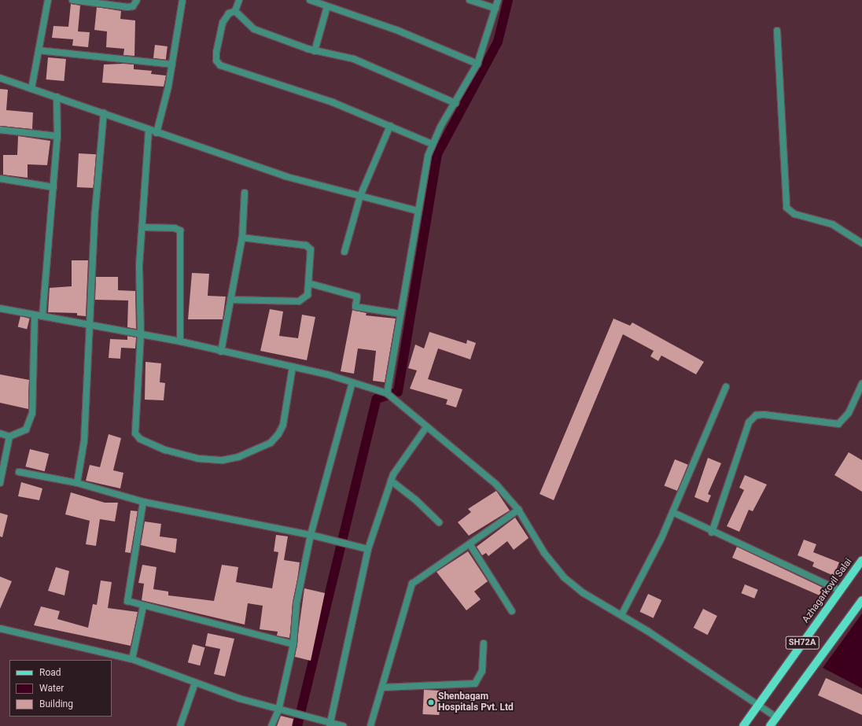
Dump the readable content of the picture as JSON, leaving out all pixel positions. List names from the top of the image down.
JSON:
{
  "streets": {
    "main road": ["Azhagarkovil Salai", "SH72A"]
  },
  "places": ["Shenbagam Hospitals Pvt. Ltd"],
  "legend": ["Road", "Water", "Building"]
}
